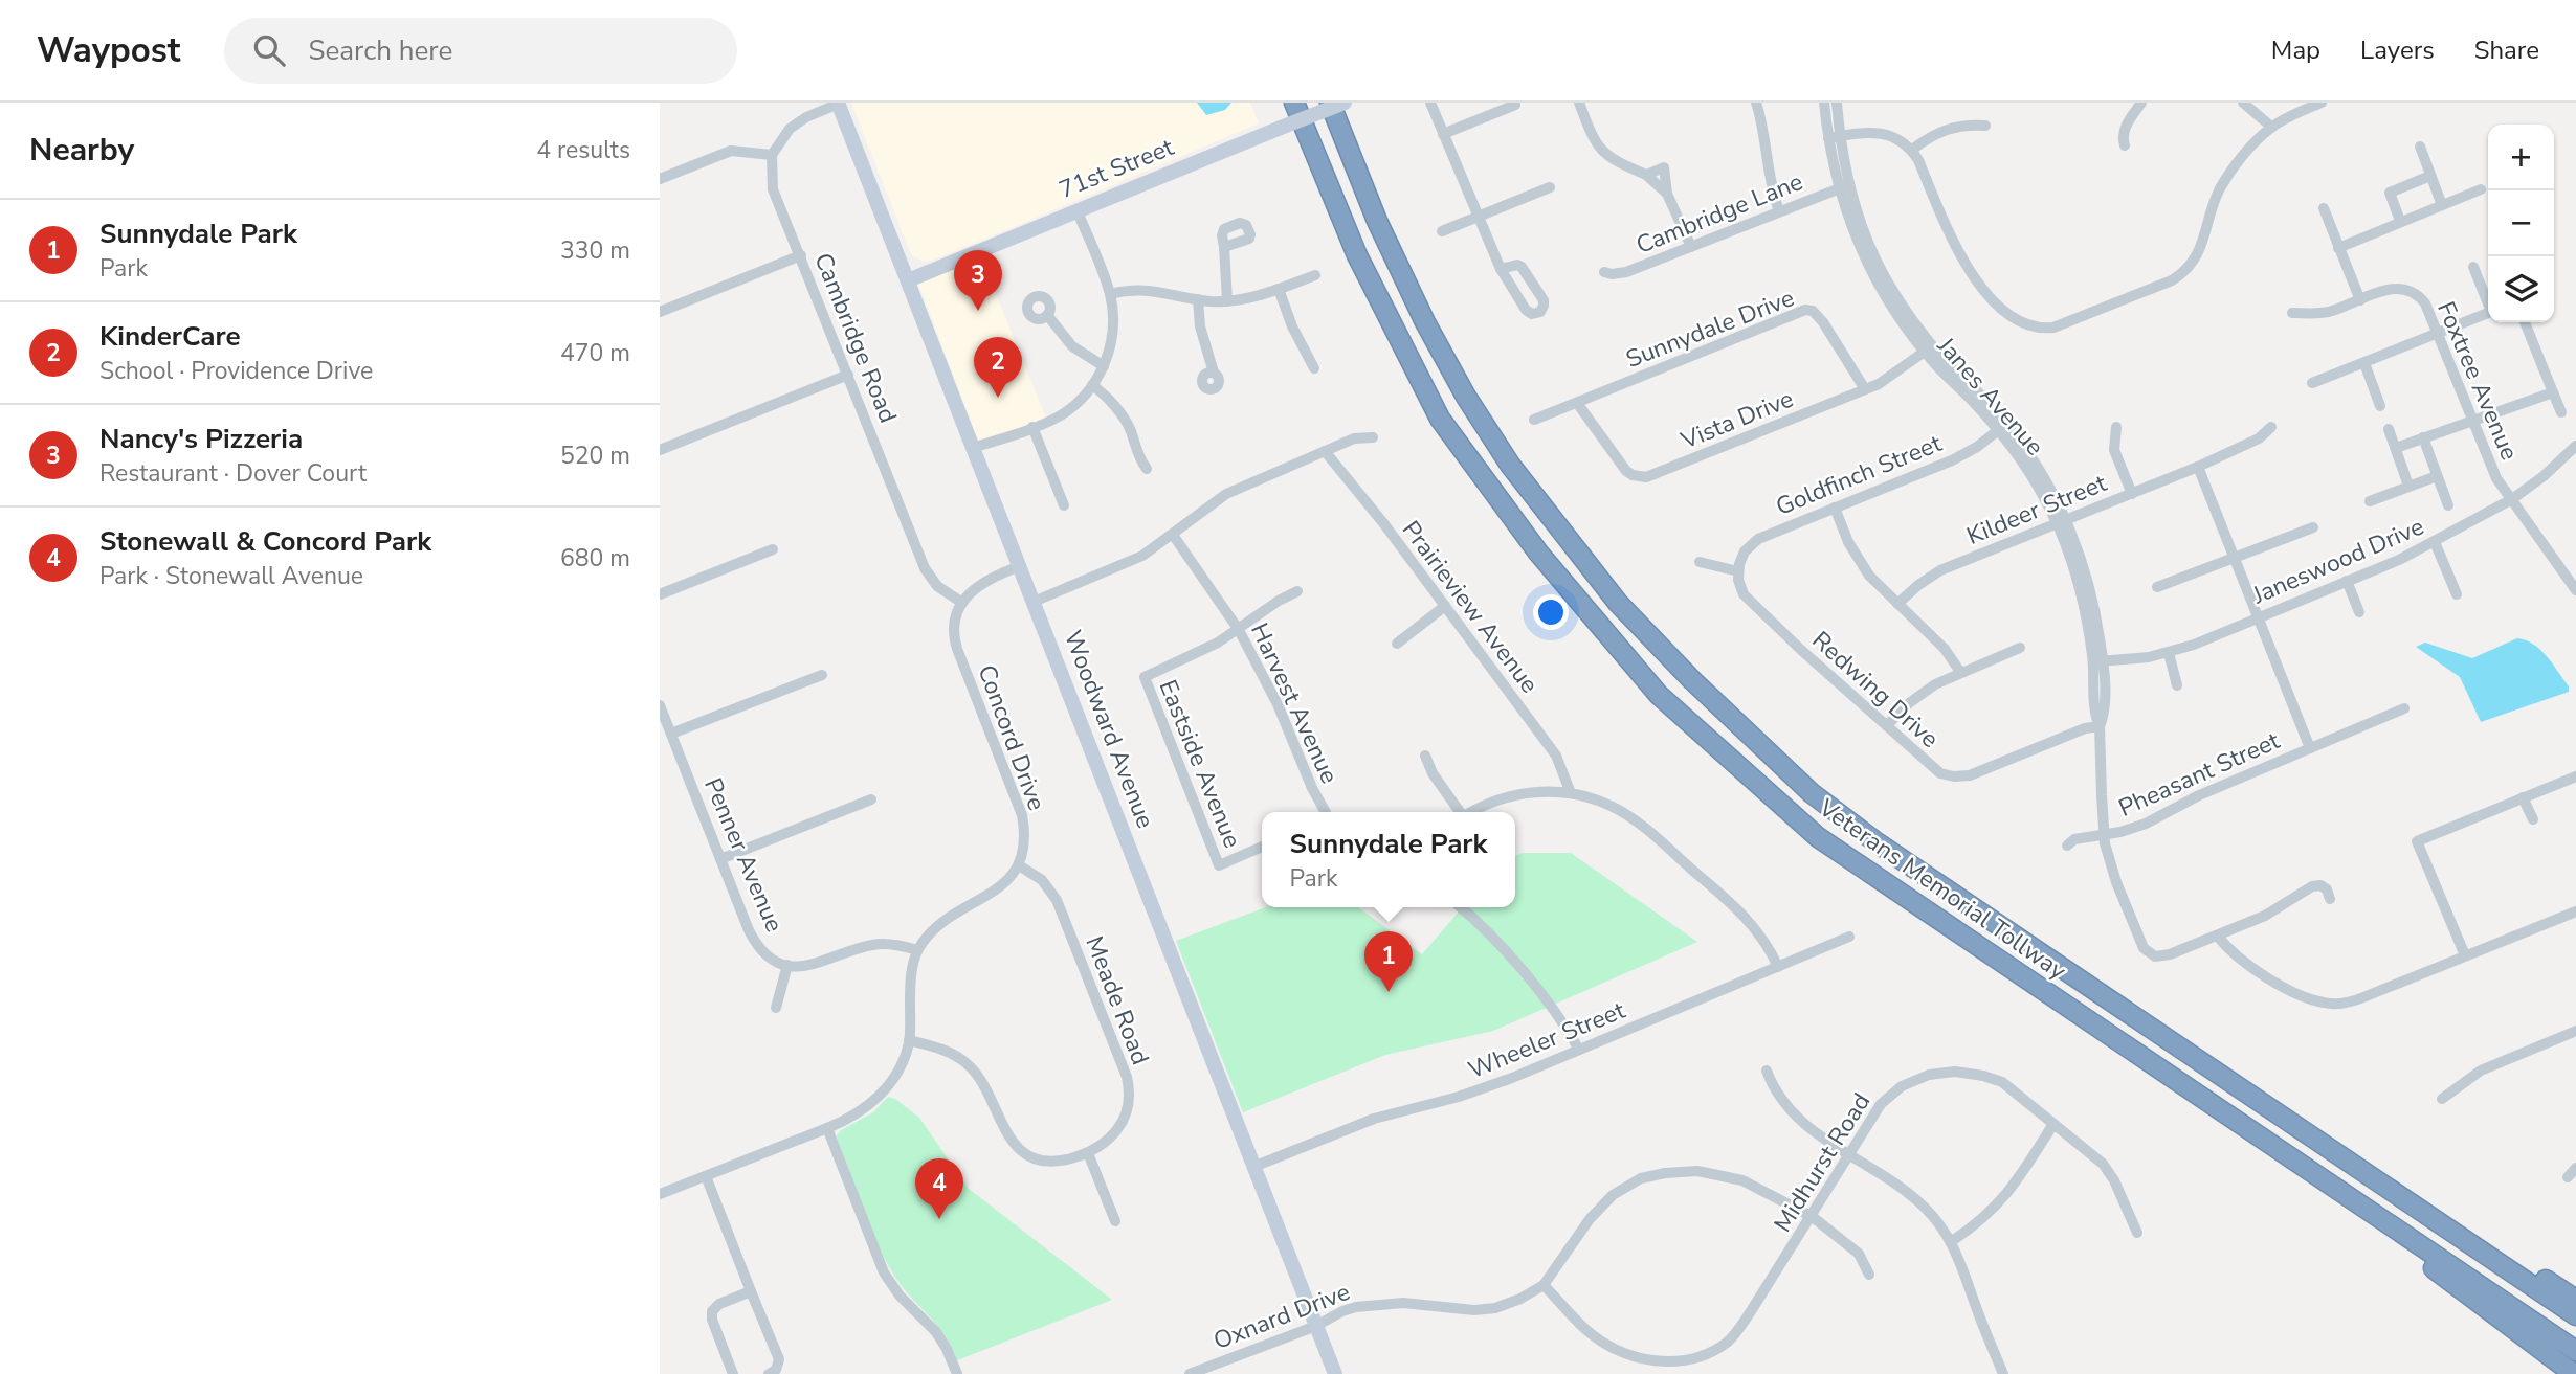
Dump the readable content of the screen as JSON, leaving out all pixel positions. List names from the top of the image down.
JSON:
{
  "streets": {
    "highway": ["Veterans Memorial Tollway"],
    "main road": ["71st Street", "Woodward Avenue"],
    "street": [
      "Cambridge Lane",
      "Sunnydale Drive",
      "Cambridge Road",
      "Foxtree Avenue",
      "Janes Avenue",
      "Vista Drive",
      "Goldfinch Street",
      "Kildeer Street",
      "Janeswood Drive",
      "Prairieview Avenue",
      "Redwing Drive",
      "Harvest Avenue",
      "Concord Drive",
      "Eastside Avenue",
      "Pheasant Street",
      "Penner Avenue",
      "Meade Road",
      "Wheeler Street",
      "Midhurst Road",
      "Oxnard Drive"
    ]
  },
  "crossings": [
    ["71st Street", "Woodward Avenue"],
    ["Cambridge Lane", "Janes Avenue"],
    ["Sunnydale Drive", "Vista Drive"],
    ["Cambridge Road", "Concord Drive"],
    ["Foxtree Avenue", "Janeswood Drive"],
    ["Janes Avenue", "Vista Drive"],
    ["Janes Avenue", "Goldfinch Street"],
    ["Janes Avenue", "Kildeer Street"],
    ["Janes Avenue", "Janeswood Drive"],
    ["Janes Avenue", "Redwing Drive"],
    ["Janes Avenue", "Pheasant Street"],
    ["Goldfinch Street", "Redwing Drive"],
    ["Harvest Avenue", "Eastside Avenue"],
    ["Woodward Avenue", "Wheeler Street"],
    ["Woodward Avenue", "Oxnard Drive"],
    ["Concord Drive", "Meade Road"],
    ["Midhurst Road", "Oxnard Drive"]
  ],
  "page": {
    "header": "Waypost",
    "search": "Search here",
    "nav": ["Map", "Layers", "Share"],
    "heading": ["Nearby", "4 results"],
    "map_buttons": ["+", "−"],
    "list": [
      {
        "mark": "1",
        "name": "Sunnydale Park",
        "note": "Park",
        "value": "330 m"
      },
      {
        "mark": "2",
        "name": "KinderCare",
        "note": "School · Providence Drive",
        "value": "470 m"
      },
      {
        "mark": "3",
        "name": "Nancy's Pizzeria",
        "note": "Restaurant · Dover Court",
        "value": "520 m"
      },
      {
        "mark": "4",
        "name": "Stonewall & Concord Park",
        "note": "Park · Stonewall Avenue",
        "value": "680 m"
      }
    ],
    "pins": [
      "3",
      "2",
      "1",
      "4"
    ],
    "popup": ["Sunnydale Park", "Park"]
  }
}
